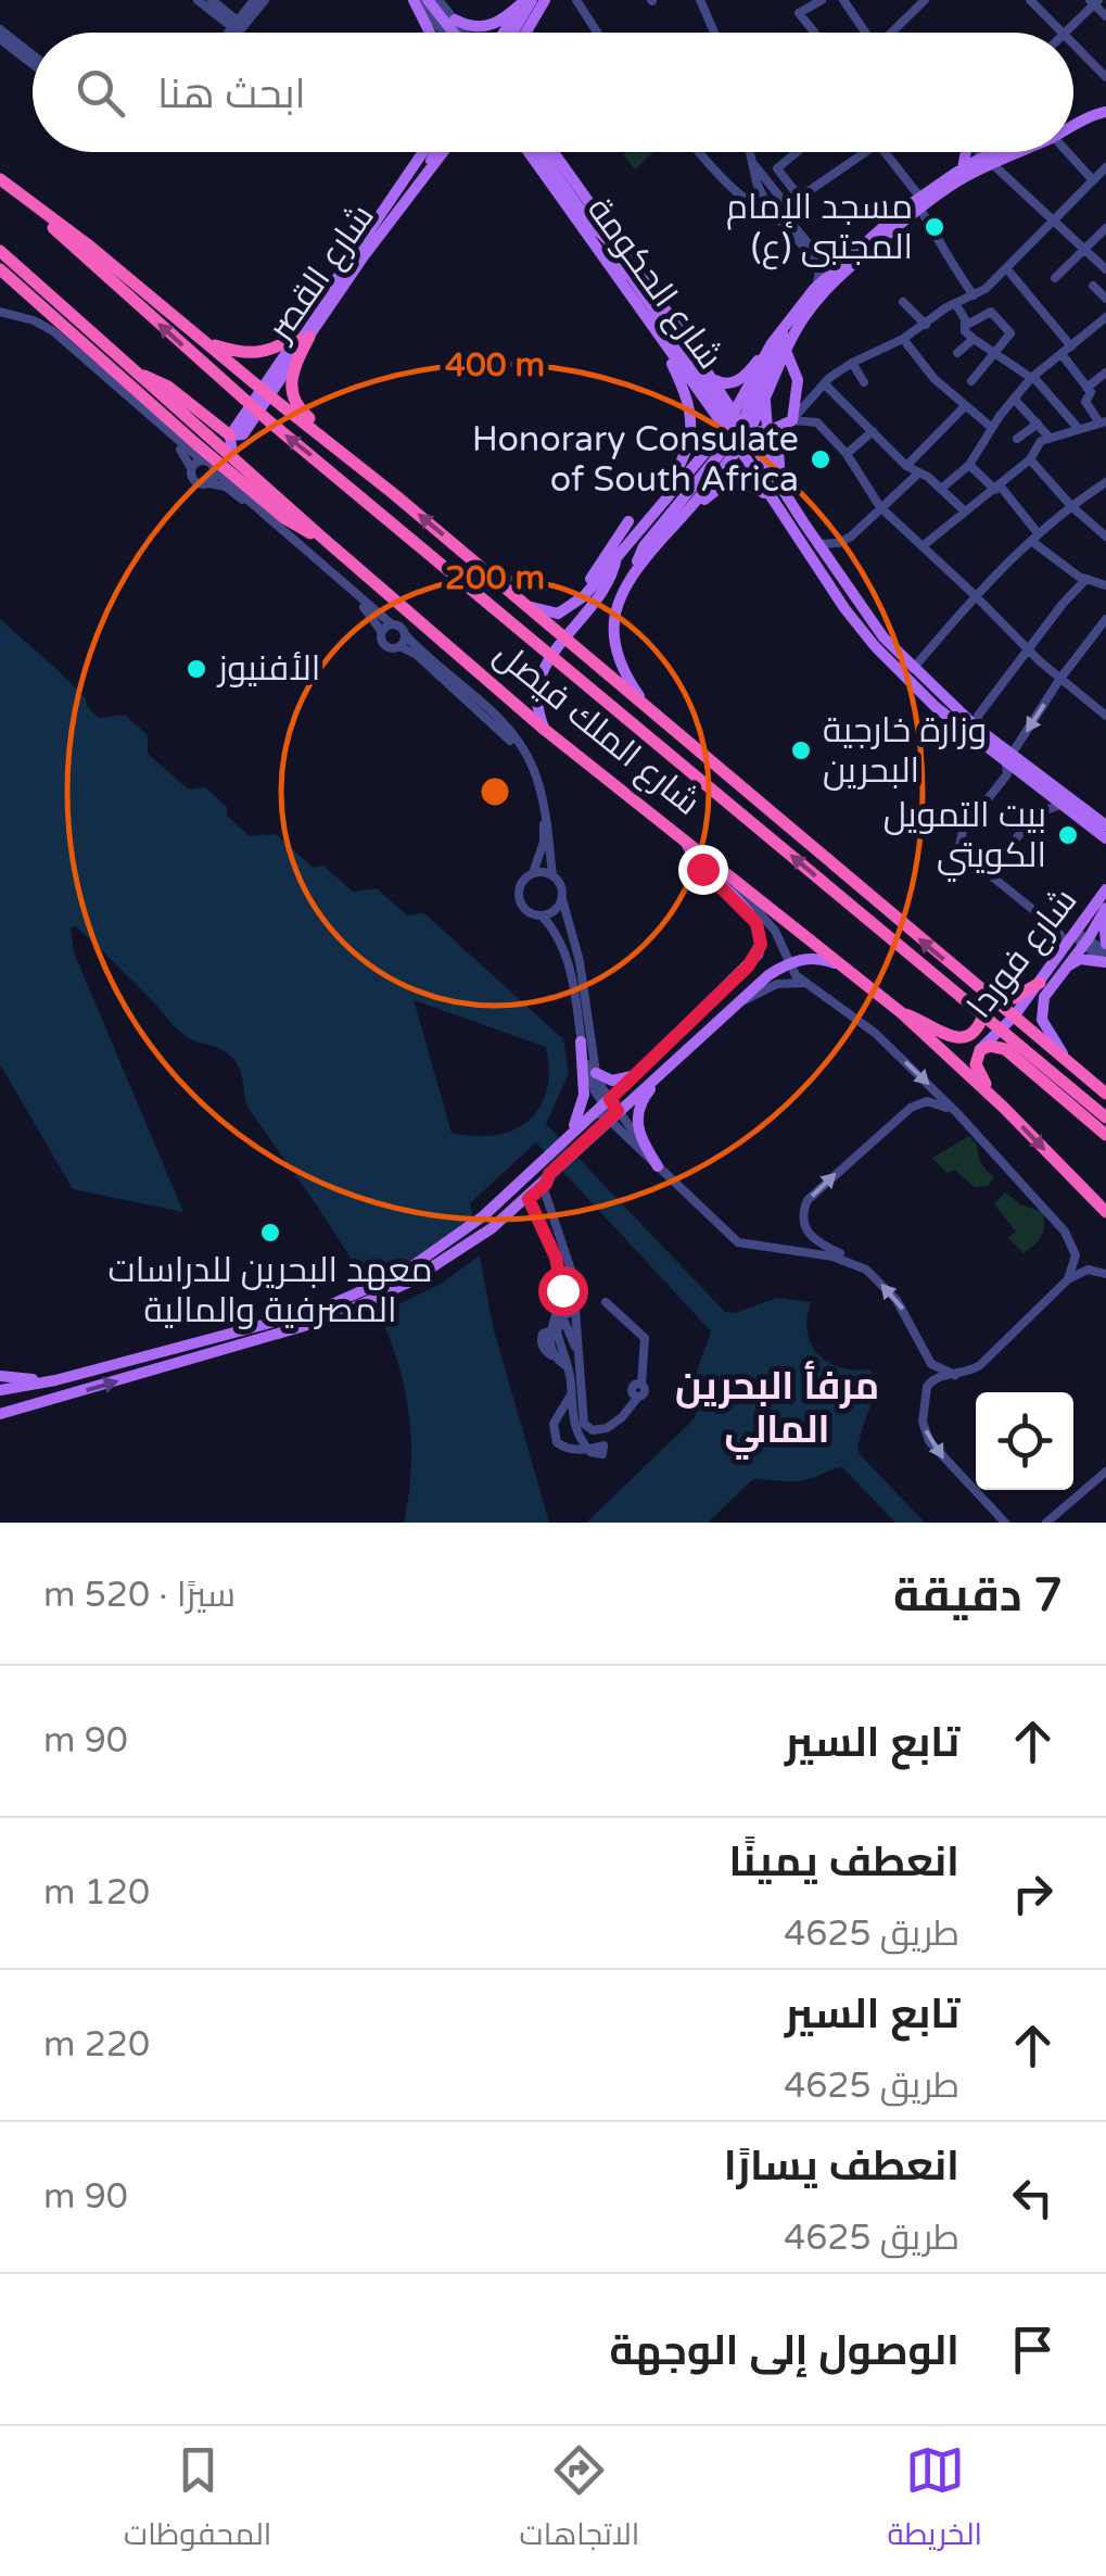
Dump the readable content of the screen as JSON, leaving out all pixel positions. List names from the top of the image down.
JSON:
{
  "streets": {
    "highway": ["شارع الملك فيصل"],
    "main road": ["شارع القصر", "شارع الحكومة", "شارع فوردا"]
  },
  "crossings": [
    ["شارع القصر", "شارع الملك فيصل"],
    ["شارع الملك فيصل", "شارع فوردا"]
  ],
  "districts": ["مرفأ البحرين المالي"],
  "places": [
    "مسجد الإمام المجتبى (ع)",
    "Honorary Consulate of South Africa",
    "الأفنيوز",
    "وزارة خارجية البحرين",
    "بيت التمويل الكويتي",
    "معهد البحرين للدراسات المصرفية والمالية"
  ],
  "page": {
    "search": "ابحث هنا",
    "heading": ["7 دقيقة", "سيرًا · 520 m"],
    "list": [
      ["تابع السير", "90 m"],
      ["انعطف يمينًا", "طريق 4625", "120 m"],
      ["تابع السير", "طريق 4625", "220 m"],
      ["انعطف يسارًا", "طريق 4625", "90 m"],
      "الوصول إلى الوجهة"
    ],
    "nav": ["الخريطة", "الاتجاهات", "المحفوظات"]
  },
  "rings": ["400 m", "200 m"]
}
